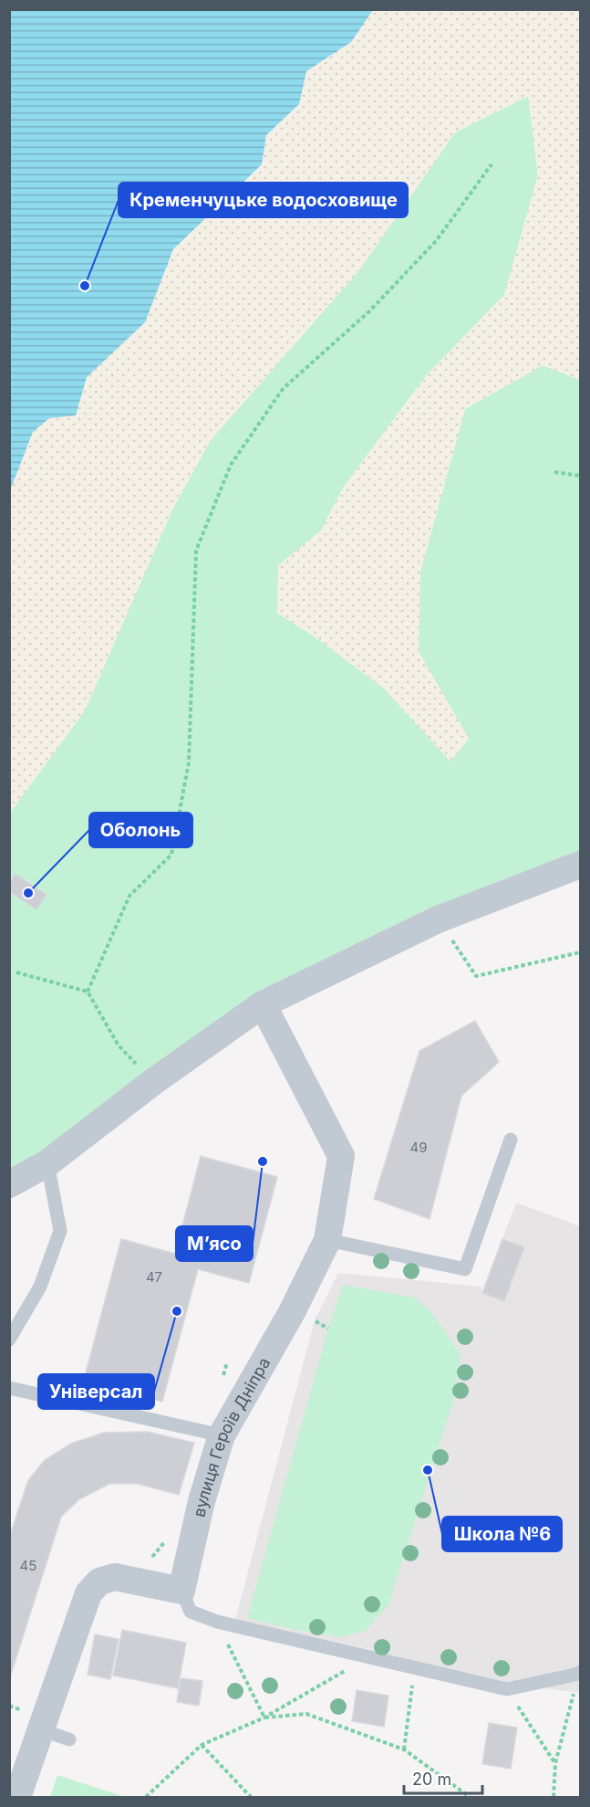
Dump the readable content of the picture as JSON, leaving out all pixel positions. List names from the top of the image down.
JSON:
{
  "streets": {
    "street": ["вулиця Героїв Дніпра"]
  },
  "places": [
    "Кременчуцьке водосховище",
    "Оболонь",
    "М’ясо",
    "Універсал",
    "Школа №6"
  ],
  "house_numbers": ["49", "47", "45"],
  "scale_bar": "20 m"
}
